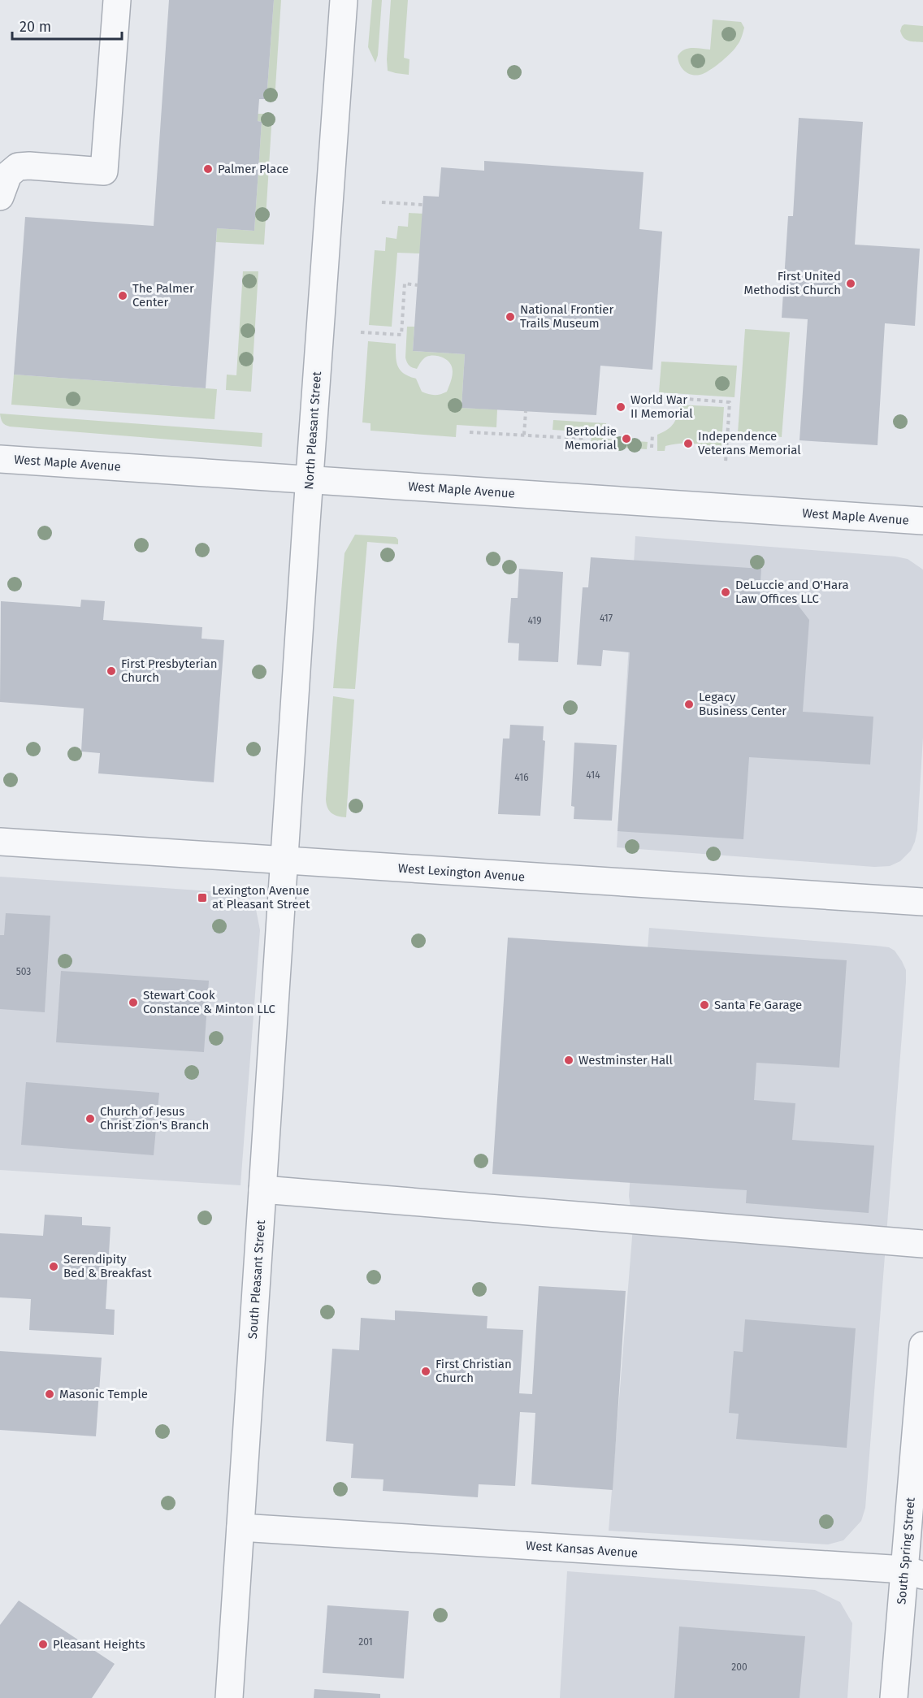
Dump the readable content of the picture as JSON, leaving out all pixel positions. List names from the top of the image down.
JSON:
{
  "streets": {
    "street": [
      "North Pleasant Street",
      "West Maple Avenue",
      "West Lexington Avenue",
      "South Pleasant Street",
      "West Kansas Avenue",
      "South Spring Street"
    ]
  },
  "crossings": [
    ["North Pleasant Street", "West Maple Avenue"],
    ["North Pleasant Street", "West Lexington Avenue"],
    ["North Pleasant Street", "South Pleasant Street"],
    ["West Lexington Avenue", "South Pleasant Street"],
    ["South Pleasant Street", "West Kansas Avenue"],
    ["West Kansas Avenue", "South Spring Street"]
  ],
  "places": {
    "other": [
      "Palmer Place",
      "First United Methodist Church",
      "The Palmer Center",
      "National Frontier Trails Museum",
      "World War II Memorial",
      "Bertoldie Memorial",
      "Independence Veterans Memorial",
      "DeLuccie and O'Hara Law Offices LLC",
      "First Presbyterian Church",
      "Legacy Business Center",
      "Stewart Cook Constance & Minton LLC",
      "Santa Fe Garage",
      "Westminster Hall",
      "Church of Jesus Christ Zion's Branch",
      "Serendipity Bed & Breakfast",
      "First Christian Church",
      "Masonic Temple",
      "Pleasant Heights"
    ],
    "transit": ["Lexington Avenue at Pleasant Street"]
  },
  "house_numbers": [
    "417",
    "419",
    "414",
    "416",
    "503",
    "201",
    "200"
  ],
  "scale_bar": "20 m"
}
